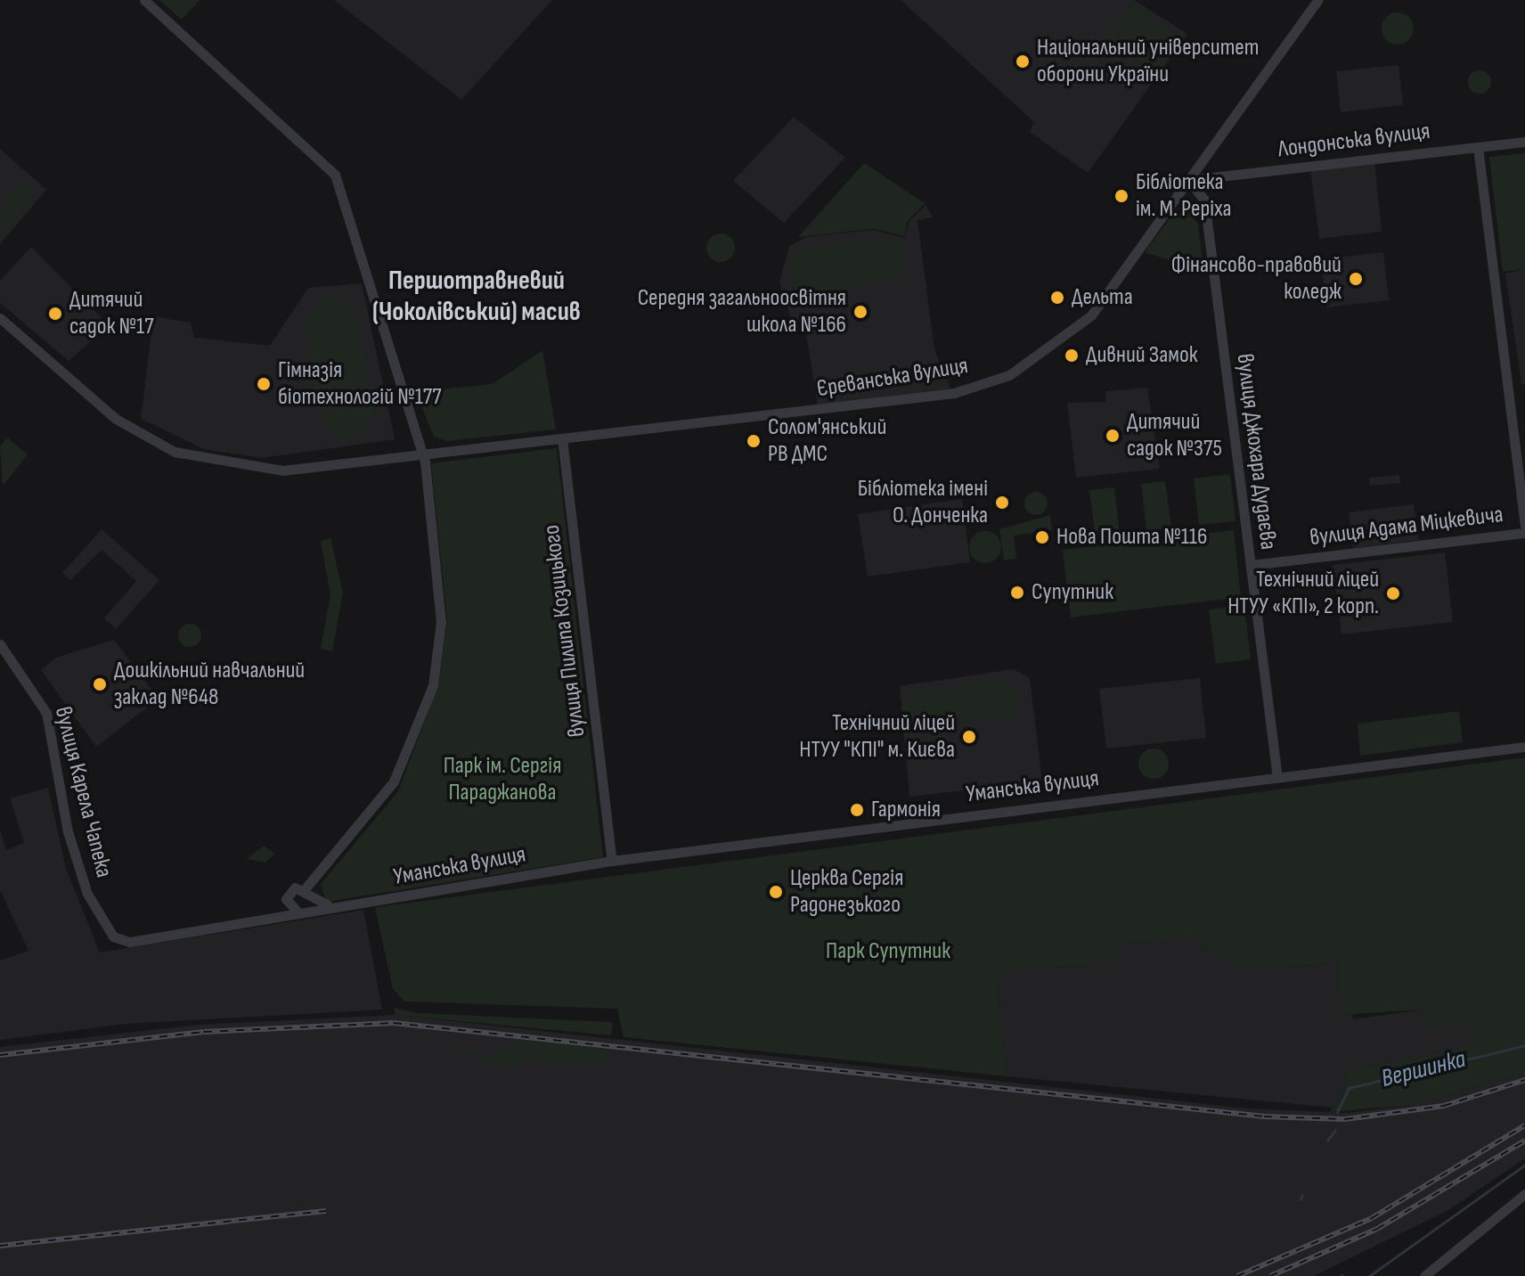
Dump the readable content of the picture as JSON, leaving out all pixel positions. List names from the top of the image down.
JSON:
{
  "streets": {
    "street": [
      "Лондонська вулиця",
      "Єреванська вулиця",
      "вулиця Джохара Дудаєва",
      "вулиця Адама Міцкевича",
      "вулиця Пилипа Козицького",
      "Уманська вулиця",
      "вулиця Карела Чапека"
    ]
  },
  "crossings": [
    ["Лондонська вулиця", "Єреванська вулиця"],
    ["Лондонська вулиця", "вулиця Джохара Дудаєва"],
    ["Єреванська вулиця", "вулиця Джохара Дудаєва"],
    ["Єреванська вулиця", "вулиця Пилипа Козицького"],
    ["вулиця Джохара Дудаєва", "вулиця Адама Міцкевича"],
    ["вулиця Джохара Дудаєва", "Уманська вулиця"],
    ["вулиця Пилипа Козицького", "Уманська вулиця"],
    ["Уманська вулиця", "вулиця Карела Чапека"]
  ],
  "districts": ["Першотравневий (Чоколівський) масив"],
  "water": ["Вершинка"],
  "parks": ["Парк ім. Сергія Параджанова", "Парк Супутник"],
  "places": [
    "Національний університет оборони України",
    "Бібліотека ім. М. Реріха",
    "Фінансово-правовий коледж",
    "Дельта",
    "Середня загальноосвітня школа №166",
    "Дитячий садок №17",
    "Дивний Замок",
    "Гімназія біотехнологій №177",
    "Дитячий садок №375",
    "Солом'янський РВ ДМС",
    "Бібліотека імені О. Донченка",
    "Нова Пошта №116",
    "Супутник",
    "Технічний ліцей НТУУ «КПІ», 2 корп.",
    "Дошкільний навчальний заклад №648",
    "Технічний ліцей НТУУ \"КПІ\" м. Києва",
    "Гармонія",
    "Церква Сергія Радонезького"
  ]
}
